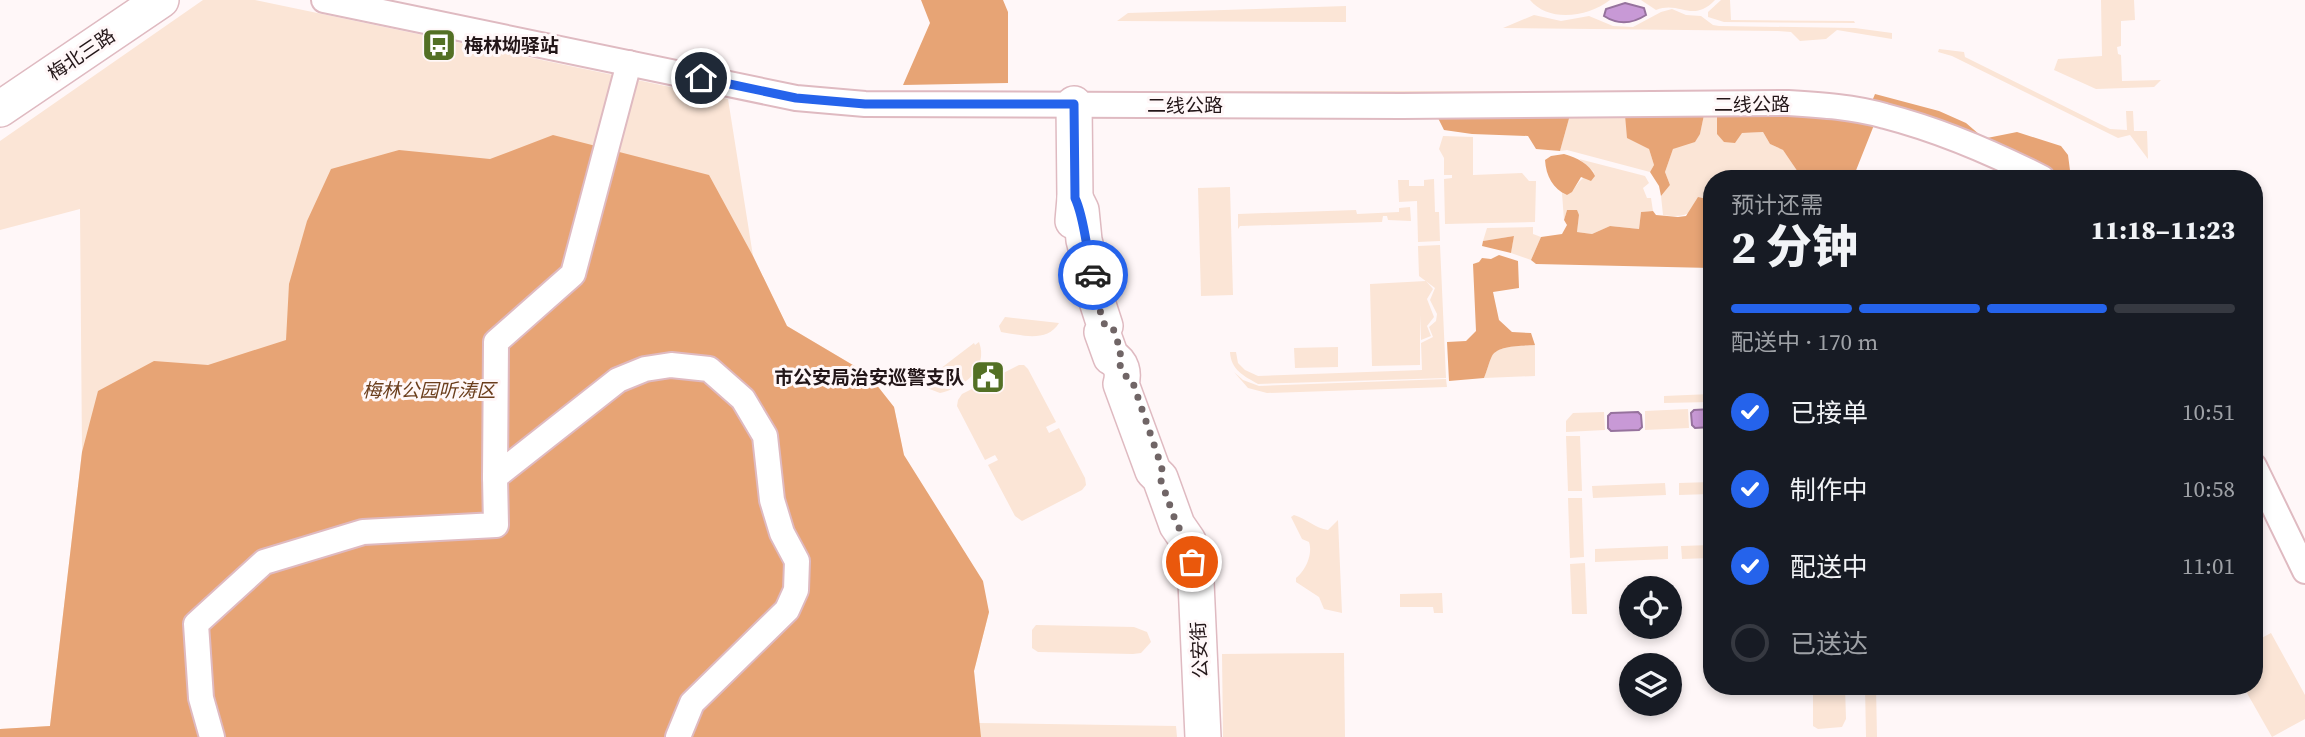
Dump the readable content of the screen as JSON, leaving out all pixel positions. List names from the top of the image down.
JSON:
{
  "streets": {
    "street": ["梅北三路", "二线公路", "公安街"]
  },
  "crossings": [
    ["二线公路", "公安街"]
  ],
  "parks": ["梅林公园听涛区"],
  "places": {
    "bus stop": ["梅林坳驿站"],
    "public building": ["市公安局治安巡警支队"]
  },
  "page": {
    "heading": ["2 分钟", "预计还需", "11:18–11:23"],
    "bar": "配送中 · 170 m",
    "list": [
      ["已接单", "10:51"],
      ["制作中", "10:58"],
      ["配送中", "11:01"],
      "已送达"
    ]
  }
}
